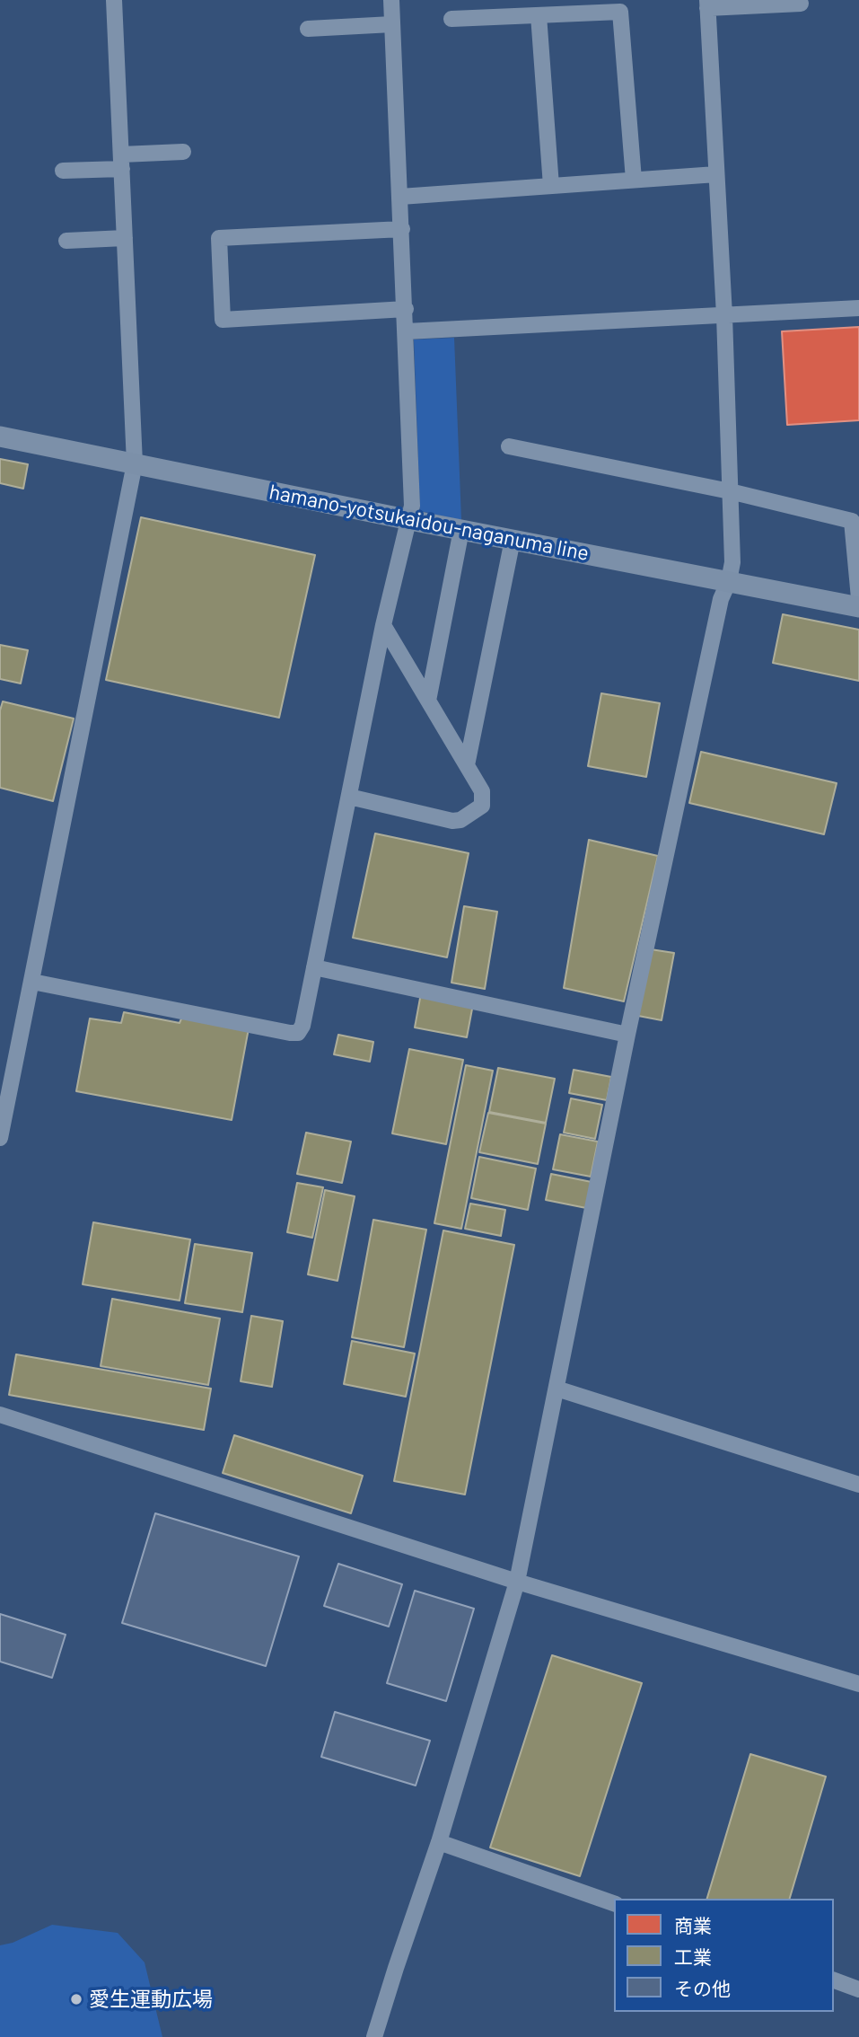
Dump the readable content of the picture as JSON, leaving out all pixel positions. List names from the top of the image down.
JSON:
{
  "streets": {
    "main road": ["hamano-yotsukaidou-naganuma line"]
  },
  "places": ["愛生運動広場"],
  "legend": ["商業", "工業", "その他"]
}
